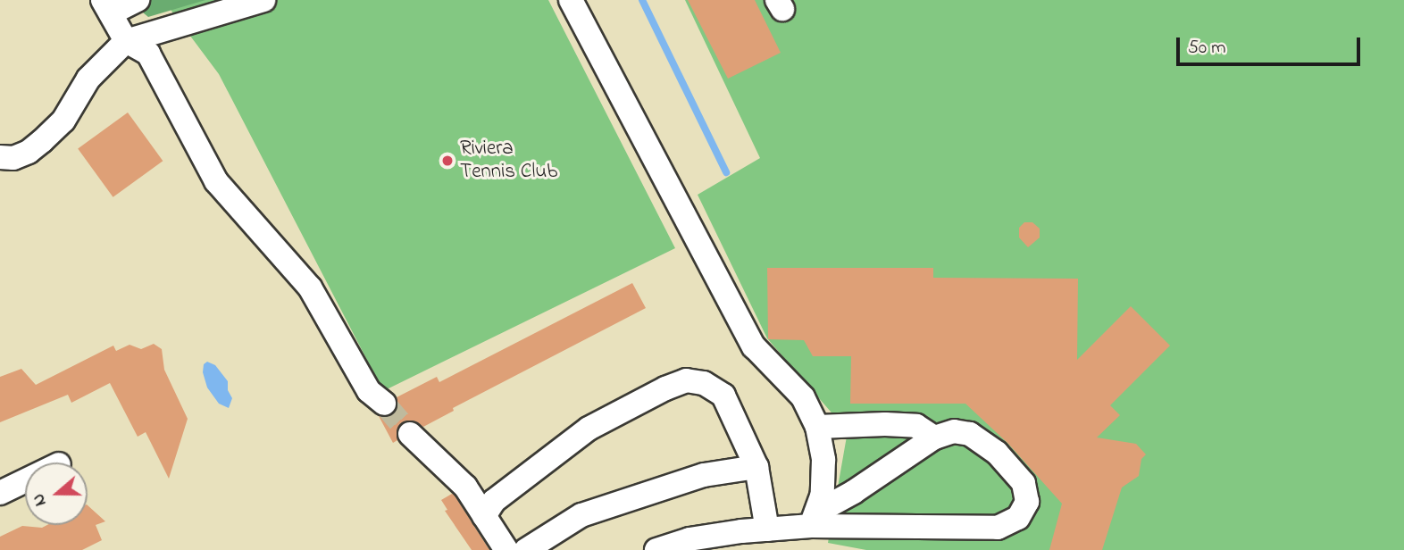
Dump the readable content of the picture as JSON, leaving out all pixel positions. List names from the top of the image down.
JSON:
{
  "places": ["Riviera Tennis Club"],
  "scale_bar": "50 m",
  "north": "left"
}
